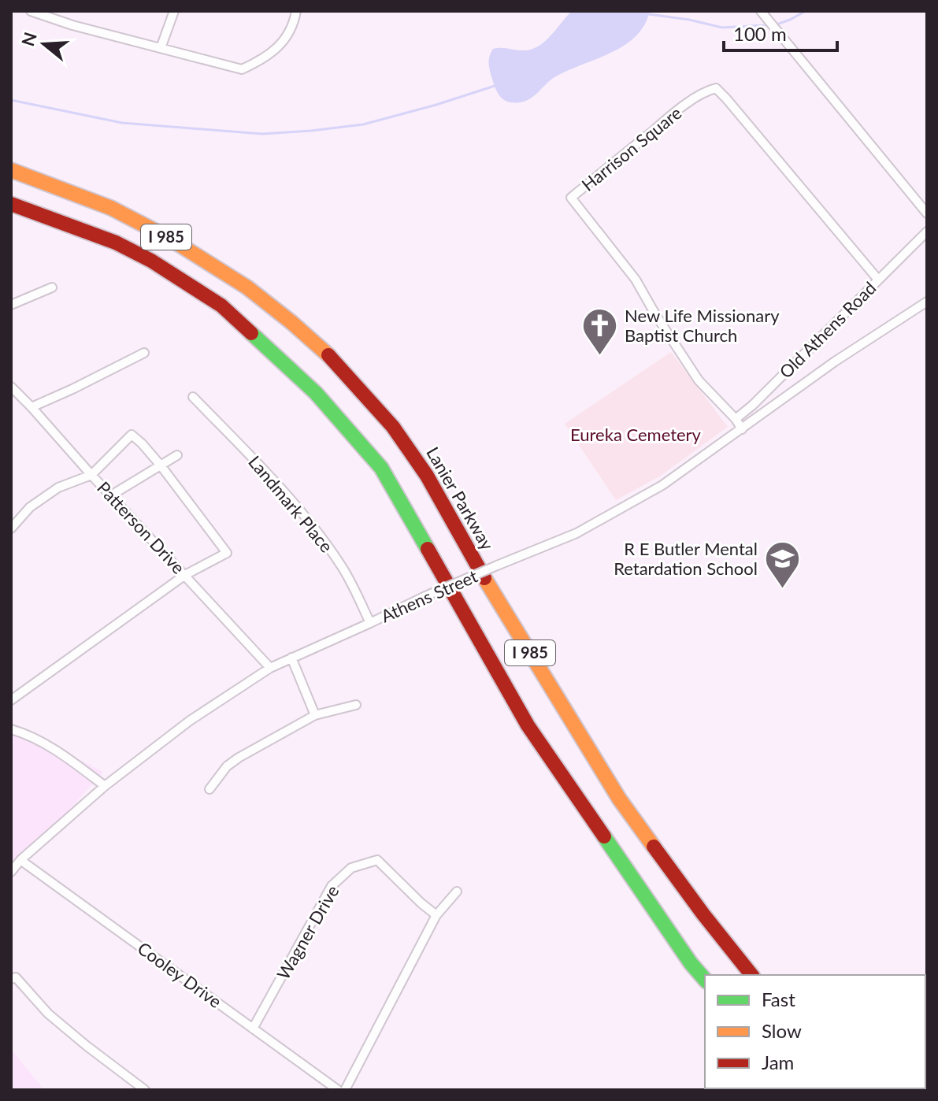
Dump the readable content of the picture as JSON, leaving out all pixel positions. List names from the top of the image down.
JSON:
{
  "streets": {
    "highway": ["I 985", "Lanier Parkway"],
    "street": [
      "Harrison Square",
      "Old Athens Road",
      "Landmark Place",
      "Patterson Drive",
      "Athens Street",
      "Wagner Drive",
      "Cooley Drive"
    ]
  },
  "crossings": [
    ["Harrison Square", "Old Athens Road"],
    ["Landmark Place", "Athens Street"],
    ["Patterson Drive", "Athens Street"],
    ["Athens Street", "Cooley Drive"],
    ["Wagner Drive", "Cooley Drive"]
  ],
  "parks": ["Eureka Cemetery"],
  "places": {
    "church": ["New Life Missionary Baptist Church"],
    "school or university": ["R E Butler Mental Retardation School"]
  },
  "legend": ["Fast", "Slow", "Jam"],
  "scale_bar": "100 m",
  "north": "left"
}
